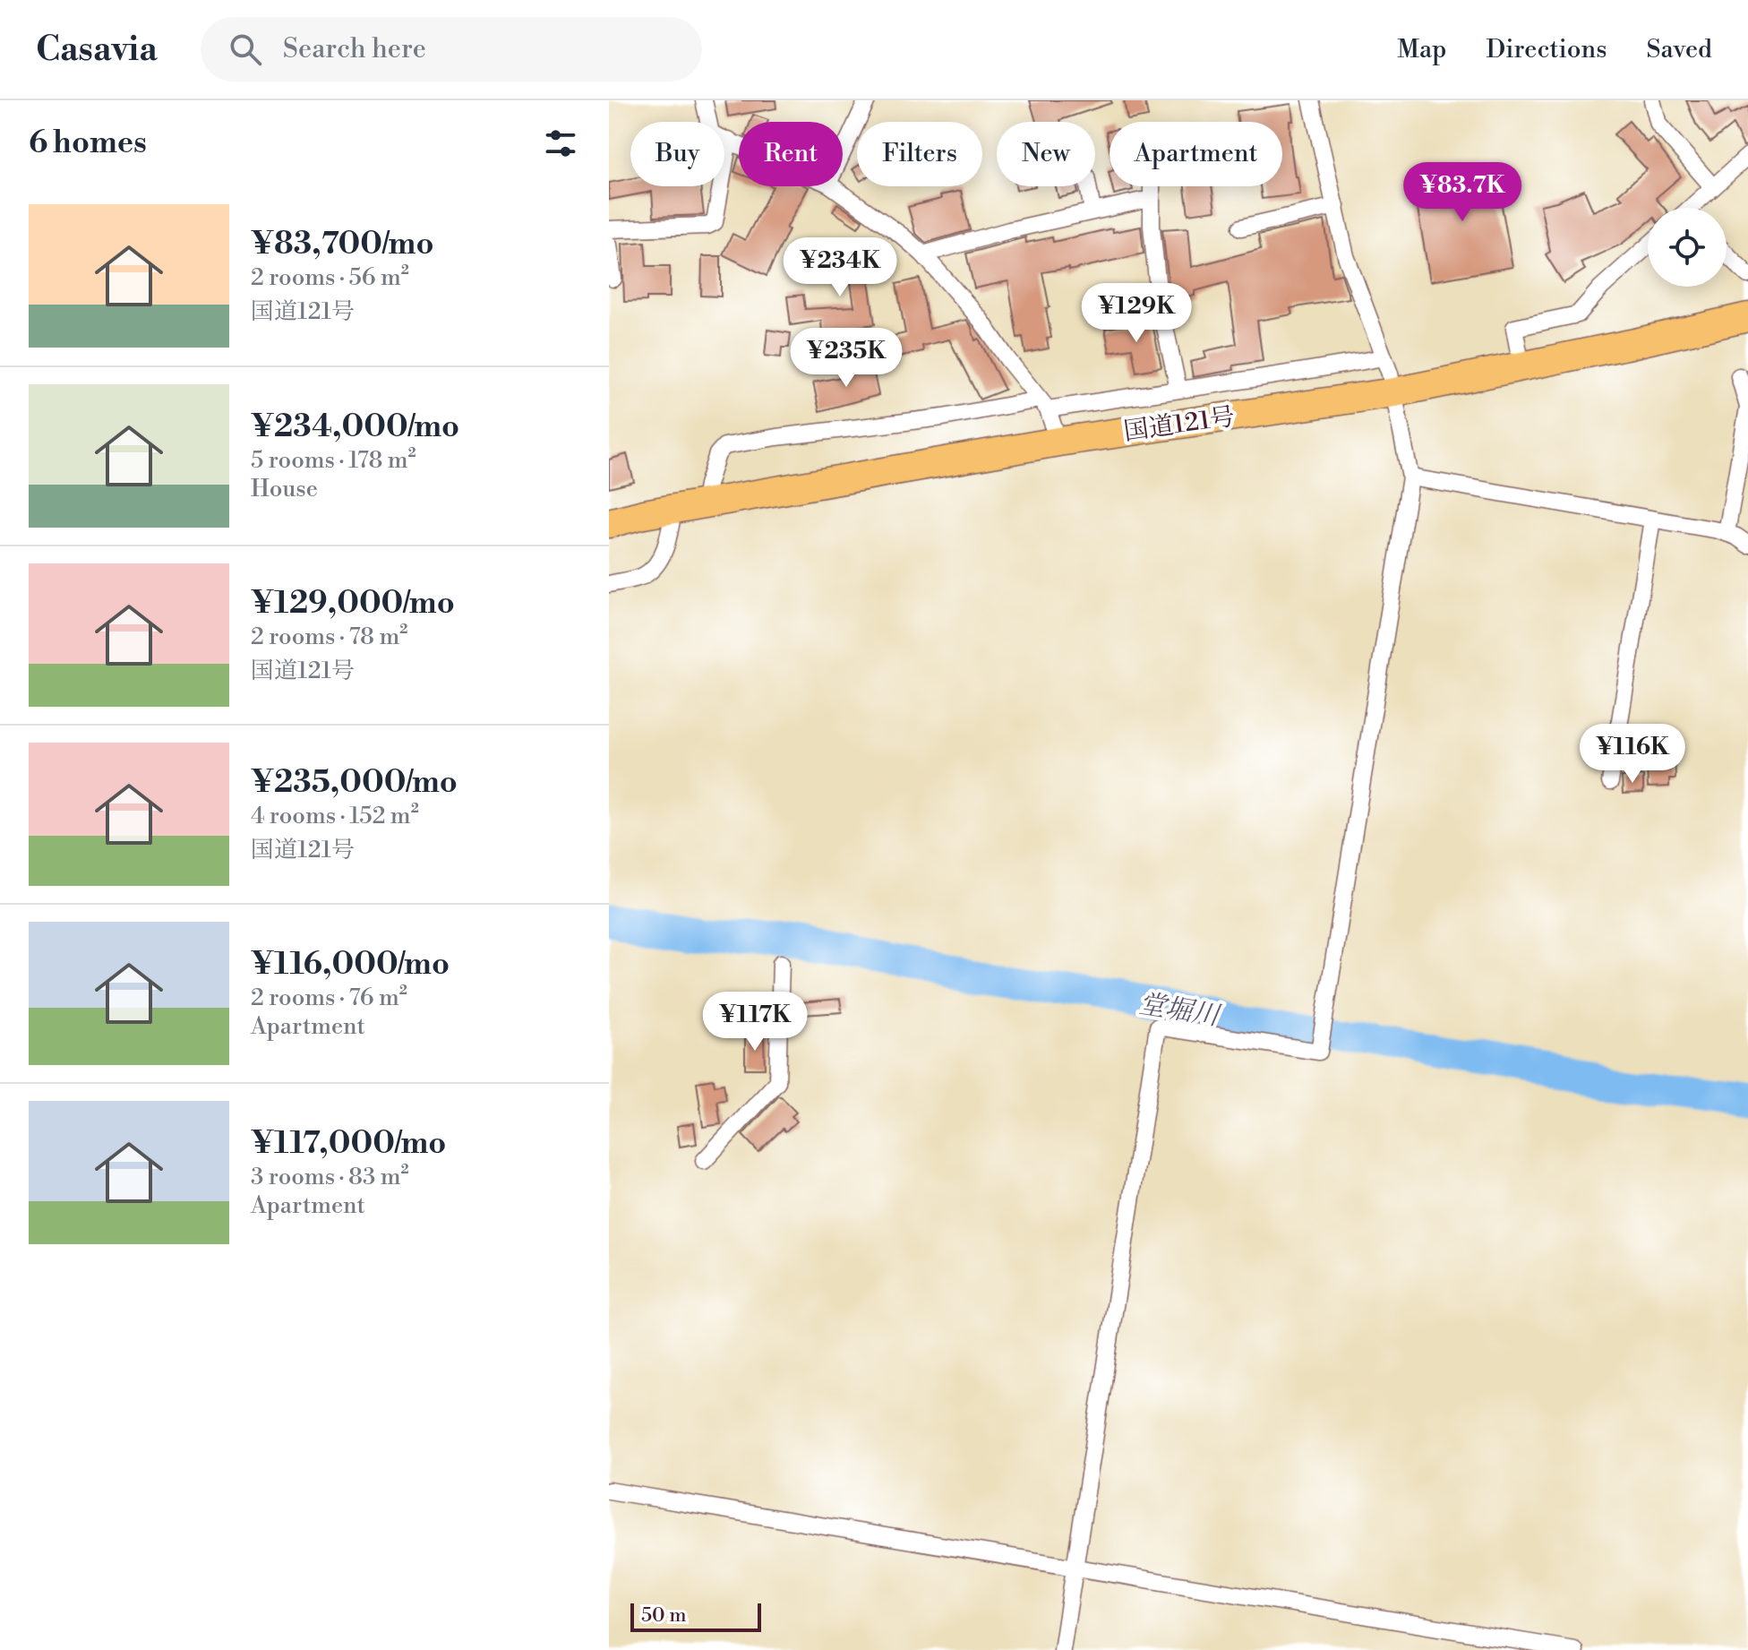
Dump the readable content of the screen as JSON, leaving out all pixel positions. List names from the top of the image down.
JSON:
{
  "streets": {
    "highway": ["国道121号"]
  },
  "water": ["堂堀川"],
  "scale_bar": "50 m",
  "page": {
    "header": "Casavia",
    "search": "Search here",
    "nav": ["Map", "Directions", "Saved"],
    "heading": "6 homes",
    "chip": [
      "Buy",
      "Rent",
      "Filters",
      "New",
      "Apartment"
    ],
    "price": [
      "¥83.7K",
      "¥234K",
      "¥129K",
      "¥235K",
      "¥116K",
      "¥117K"
    ],
    "list": [
      {
        "name": "¥83,700/mo",
        "note": "2 rooms · 56 m² · 国道121号"
      },
      {
        "name": "¥234,000/mo",
        "note": "5 rooms · 178 m² · House"
      },
      {
        "name": "¥129,000/mo",
        "note": "2 rooms · 78 m² · 国道121号"
      },
      {
        "name": "¥235,000/mo",
        "note": "4 rooms · 152 m² · 国道121号"
      },
      {
        "name": "¥116,000/mo",
        "note": "2 rooms · 76 m² · Apartment"
      },
      {
        "name": "¥117,000/mo",
        "note": "3 rooms · 83 m² · Apartment"
      }
    ],
    "scale": "50 m"
  }
}
